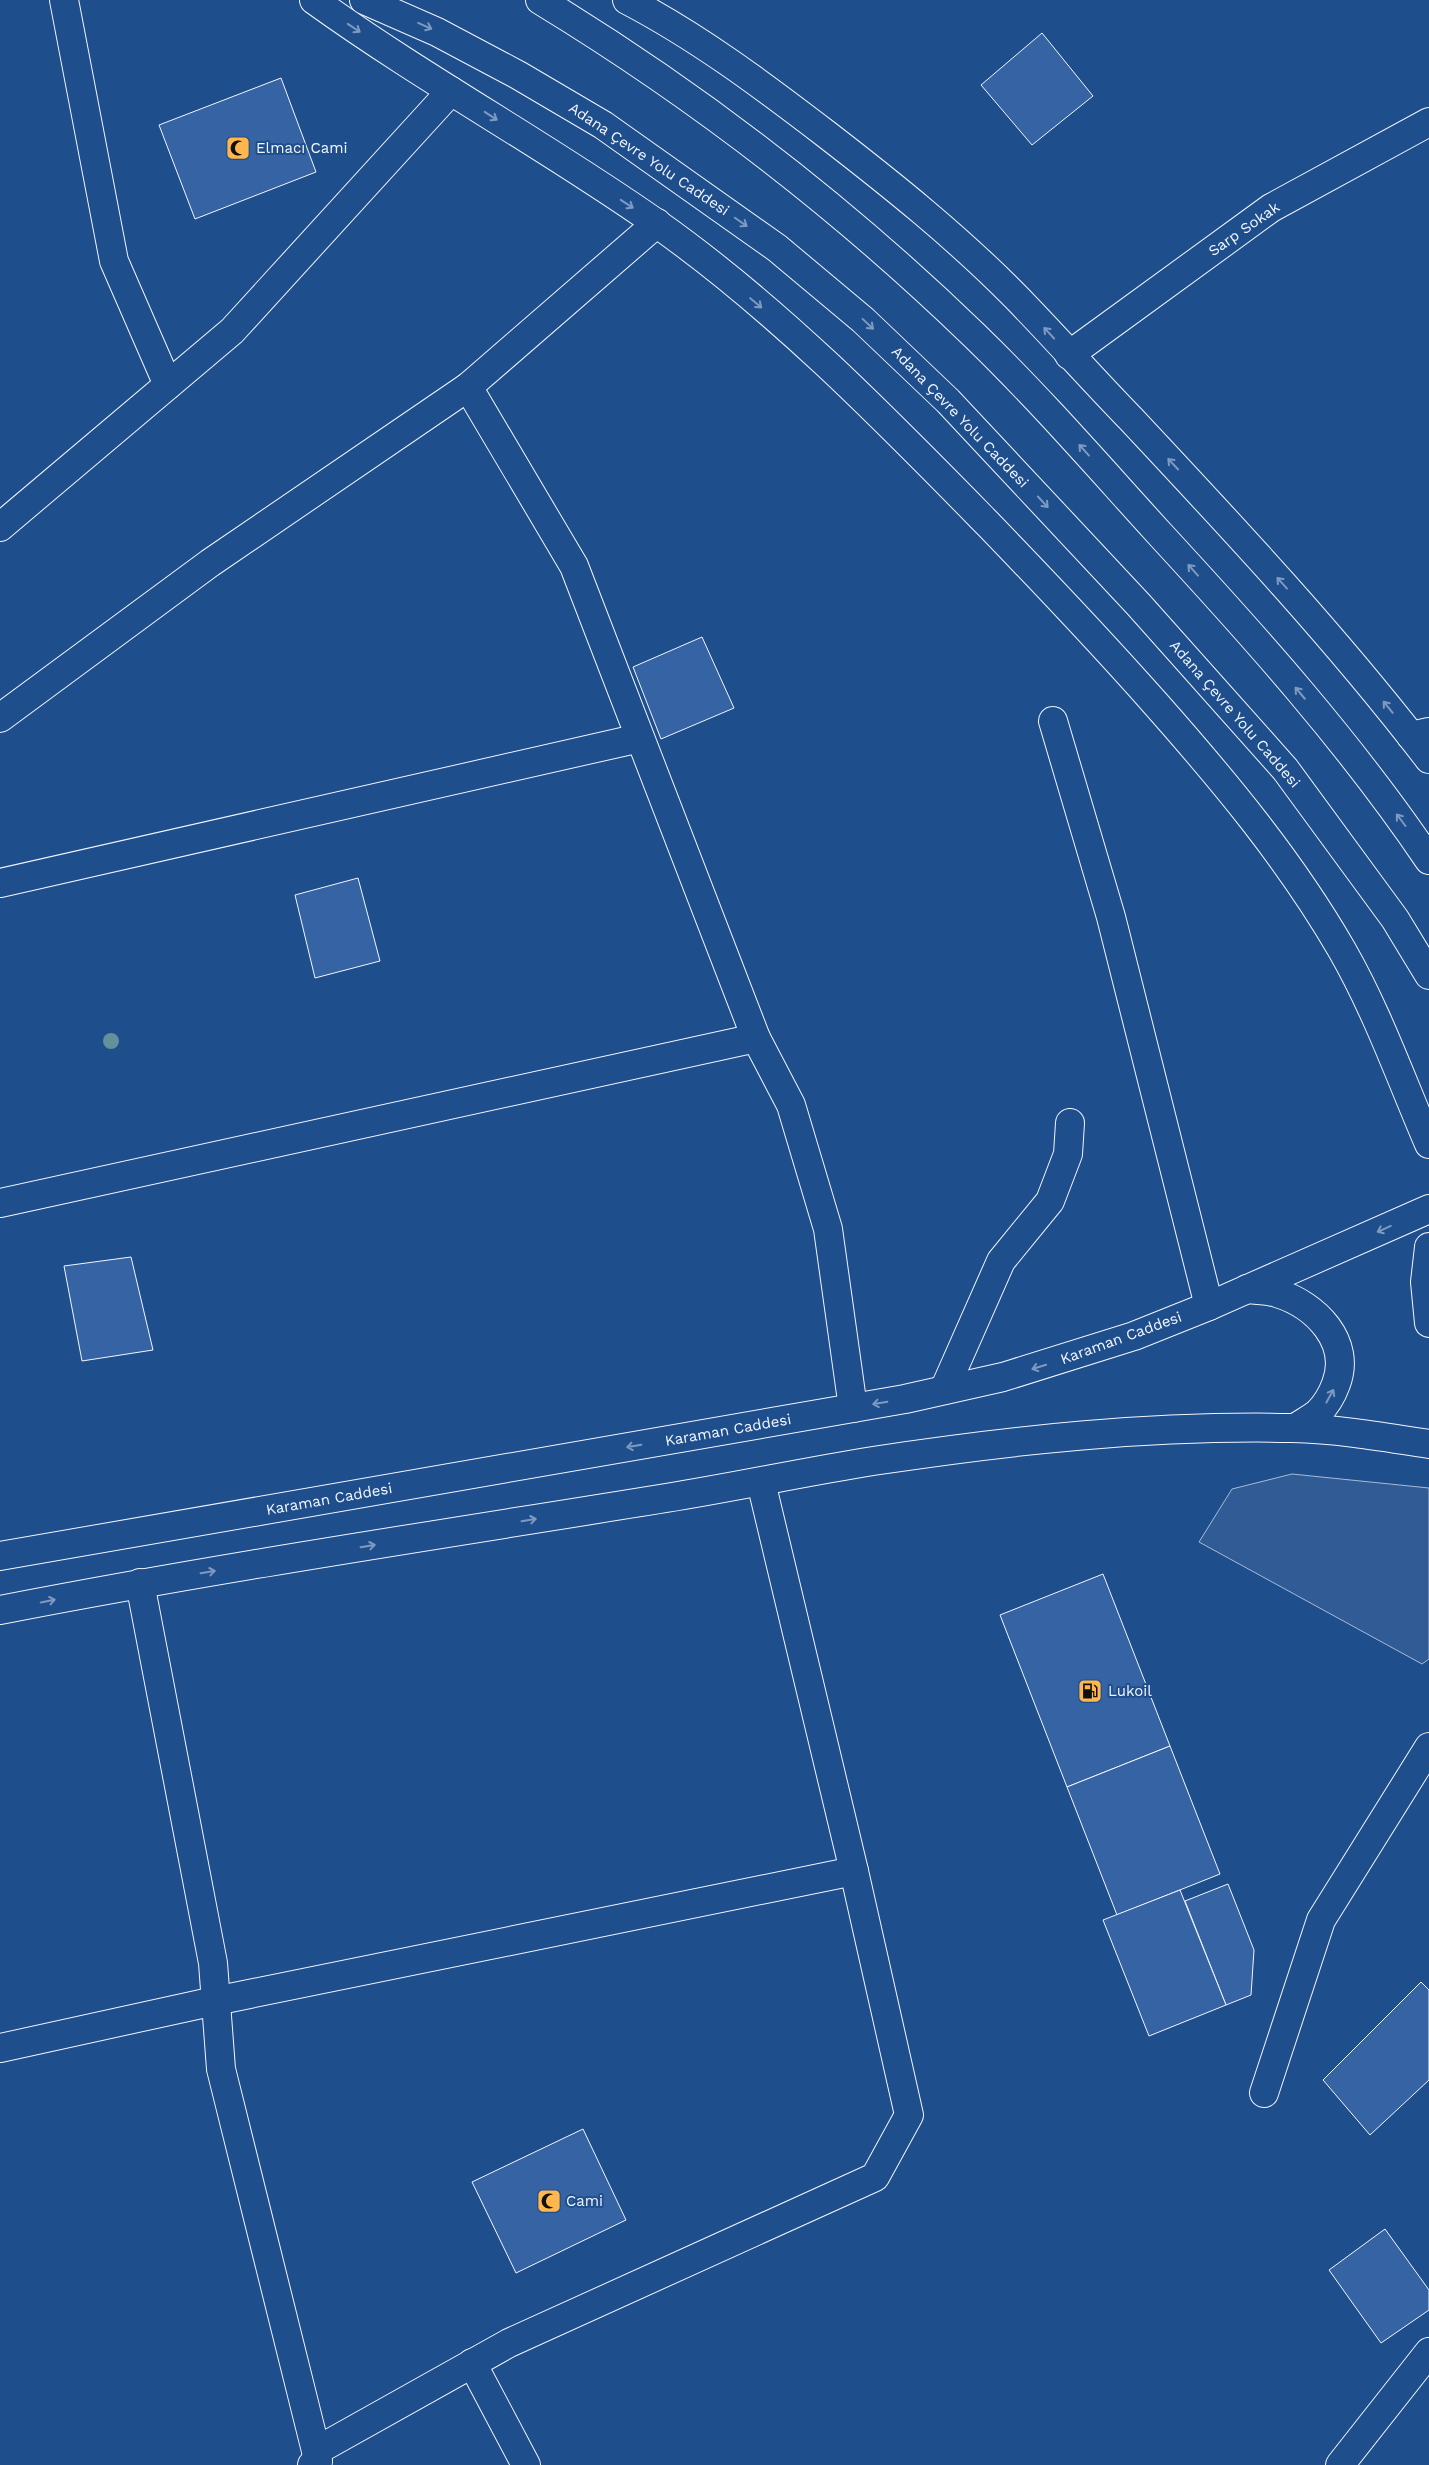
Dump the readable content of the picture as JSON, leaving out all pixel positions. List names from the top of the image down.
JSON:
{
  "streets": {
    "main road": ["Adana Çevre Yolu Caddesi", "Sarp Sokak", "Karaman Caddesi"]
  },
  "places": {
    "mosque": ["Elmacı Cami", "Cami"],
    "fuel station": ["Lukoil"]
  }
}
